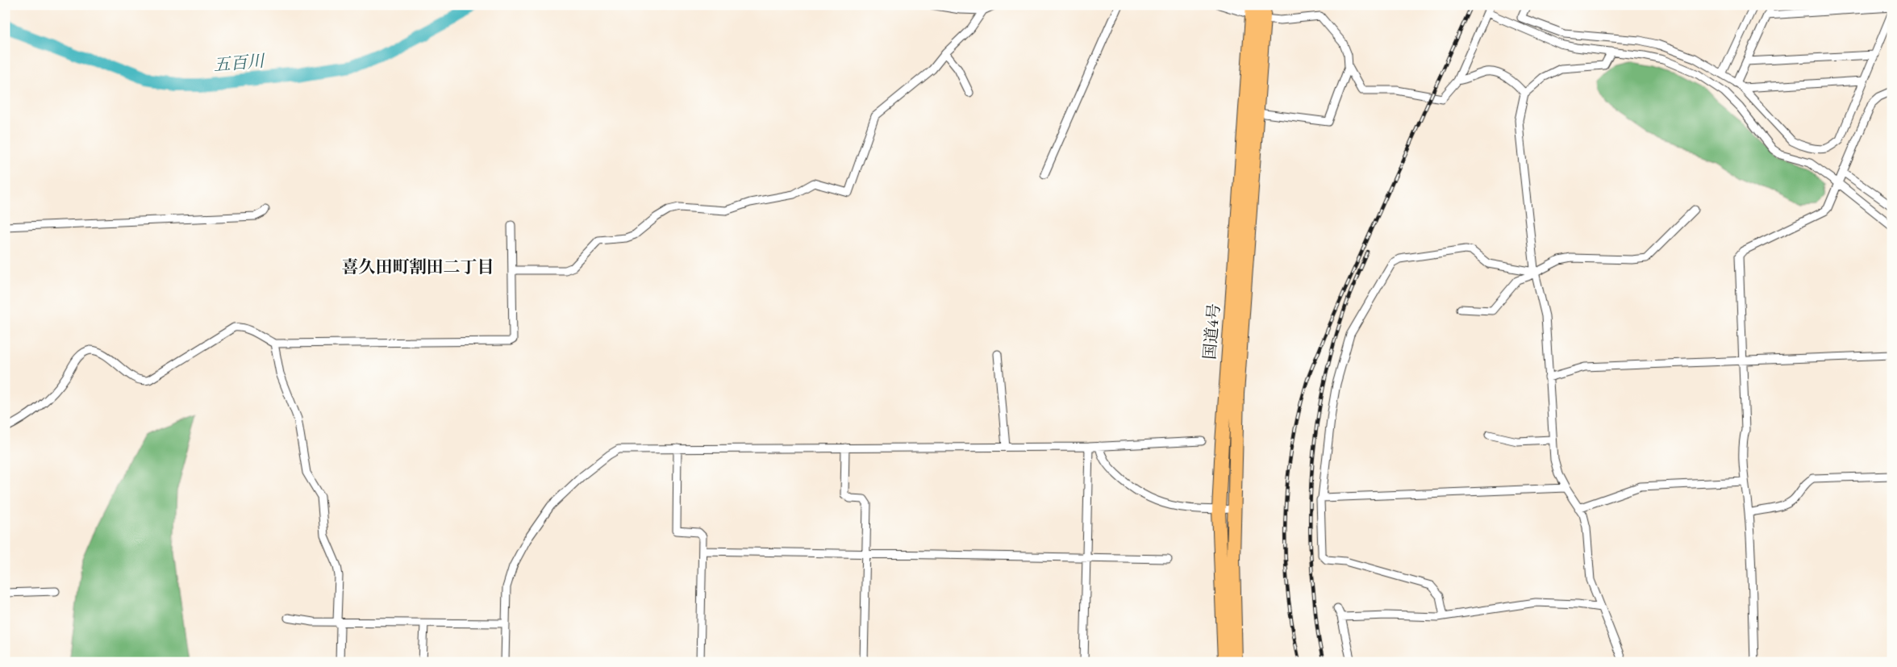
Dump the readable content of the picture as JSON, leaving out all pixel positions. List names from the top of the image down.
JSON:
{
  "streets": {
    "highway": ["国道4号"]
  },
  "districts": ["喜久田町割田二丁目"],
  "water": ["五百川"]
}
